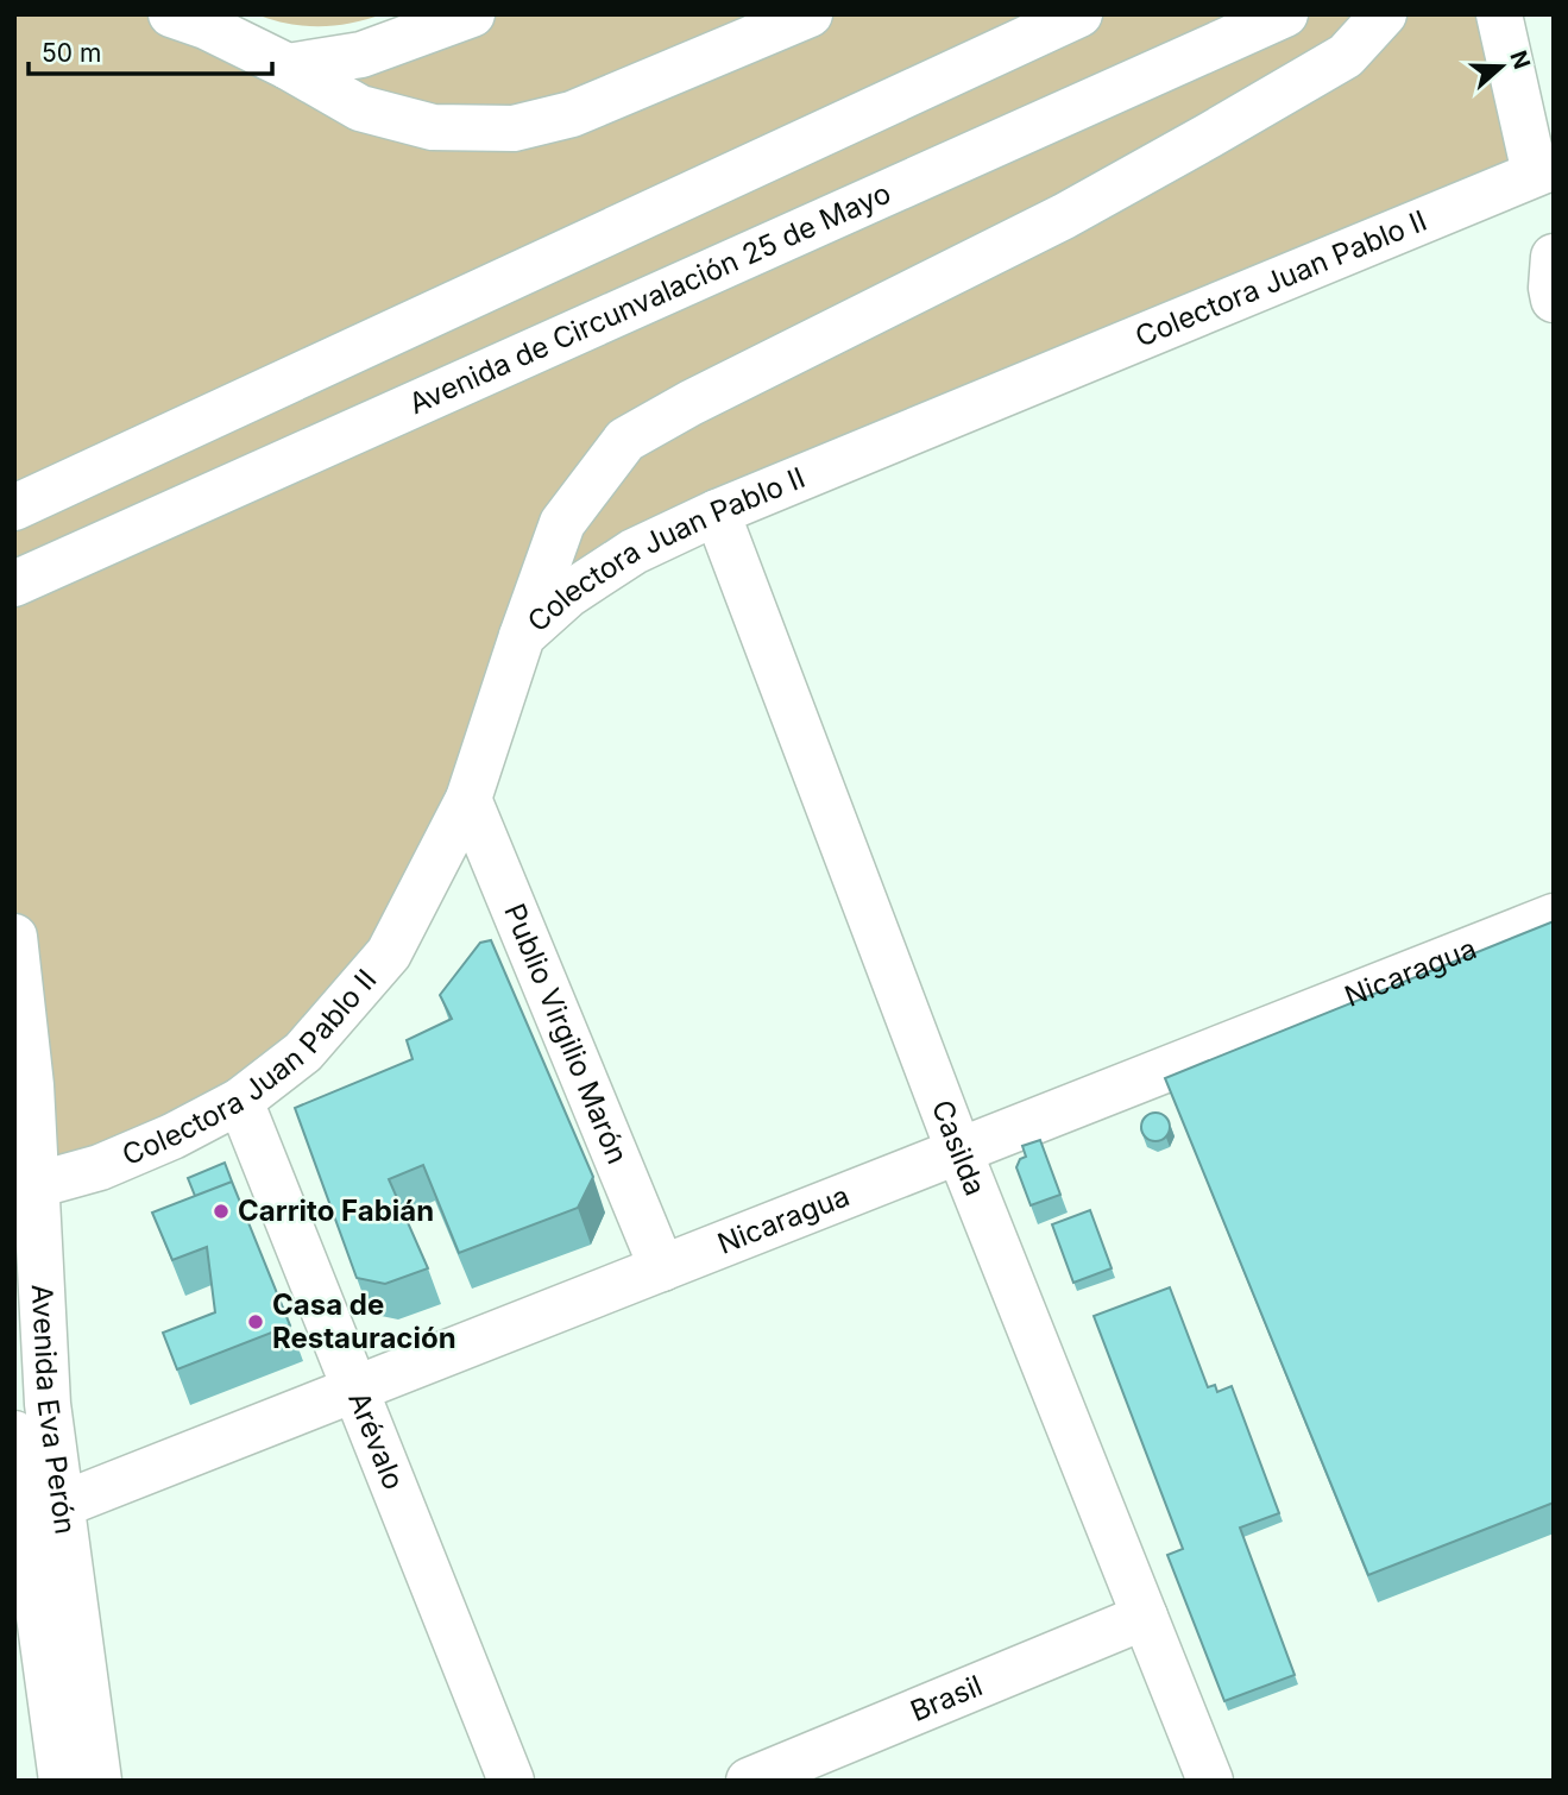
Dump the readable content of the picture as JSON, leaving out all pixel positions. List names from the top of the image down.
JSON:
{
  "streets": {
    "main road": [
      "Colectora Juan Pablo II",
      "Avenida de Circunvalación 25 de Mayo",
      "Nicaragua",
      "Publio Virgilio Marón",
      "Casilda",
      "Avenida Eva Perón",
      "Arévalo",
      "Brasil"
    ]
  },
  "crossings": [
    ["Colectora Juan Pablo II", "Publio Virgilio Marón"],
    ["Colectora Juan Pablo II", "Casilda"],
    ["Colectora Juan Pablo II", "Avenida Eva Perón"],
    ["Colectora Juan Pablo II", "Arévalo"],
    ["Nicaragua", "Publio Virgilio Marón"],
    ["Nicaragua", "Casilda"],
    ["Nicaragua", "Avenida Eva Perón"],
    ["Nicaragua", "Arévalo"],
    ["Casilda", "Brasil"]
  ],
  "places": ["Carrito Fabián", "Casa de Restauración"],
  "scale_bar": "50 m",
  "north": "right"
}
